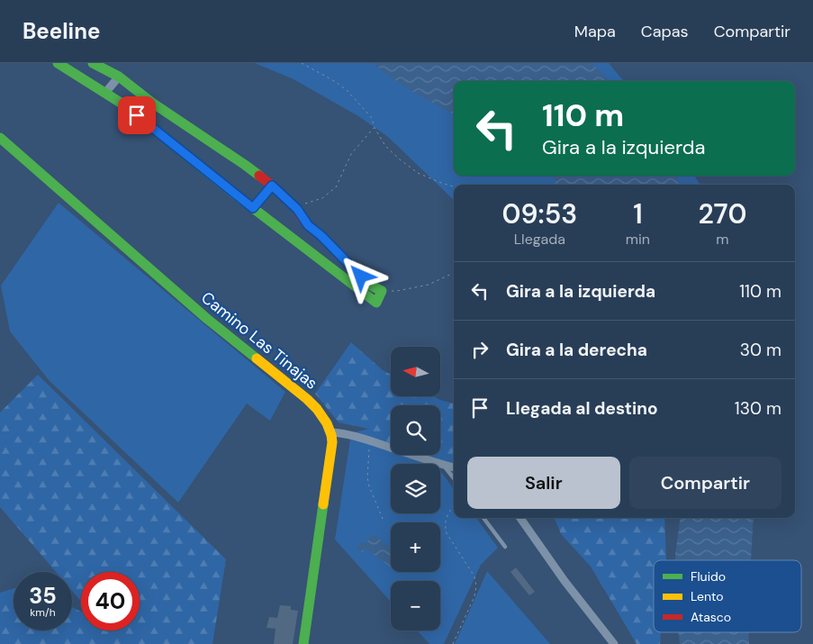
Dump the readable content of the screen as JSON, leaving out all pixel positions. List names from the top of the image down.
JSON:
{
  "streets": {
    "street": ["Camino Las Tinajas"]
  },
  "legend": ["Fluido", "Lento", "Atasco"],
  "north": "left",
  "page": {
    "header": "Beeline",
    "nav": ["Mapa", "Capas", "Compartir"],
    "turn": ["110 m", "Gira a la izquierda"],
    "eta": [
      "09:53",
      "Llegada",
      "1",
      "min",
      "270",
      "m"
    ],
    "list": [
      {
        "name": "Gira a la izquierda",
        "value": "110 m"
      },
      {
        "name": "Gira a la derecha",
        "value": "30 m"
      },
      {
        "name": "Llegada al destino",
        "value": "130 m"
      }
    ],
    "map_buttons": ["+", "−"],
    "buttons": ["Salir", "Compartir"],
    "speed": "35 km/h",
    "limit": "40"
  }
}
